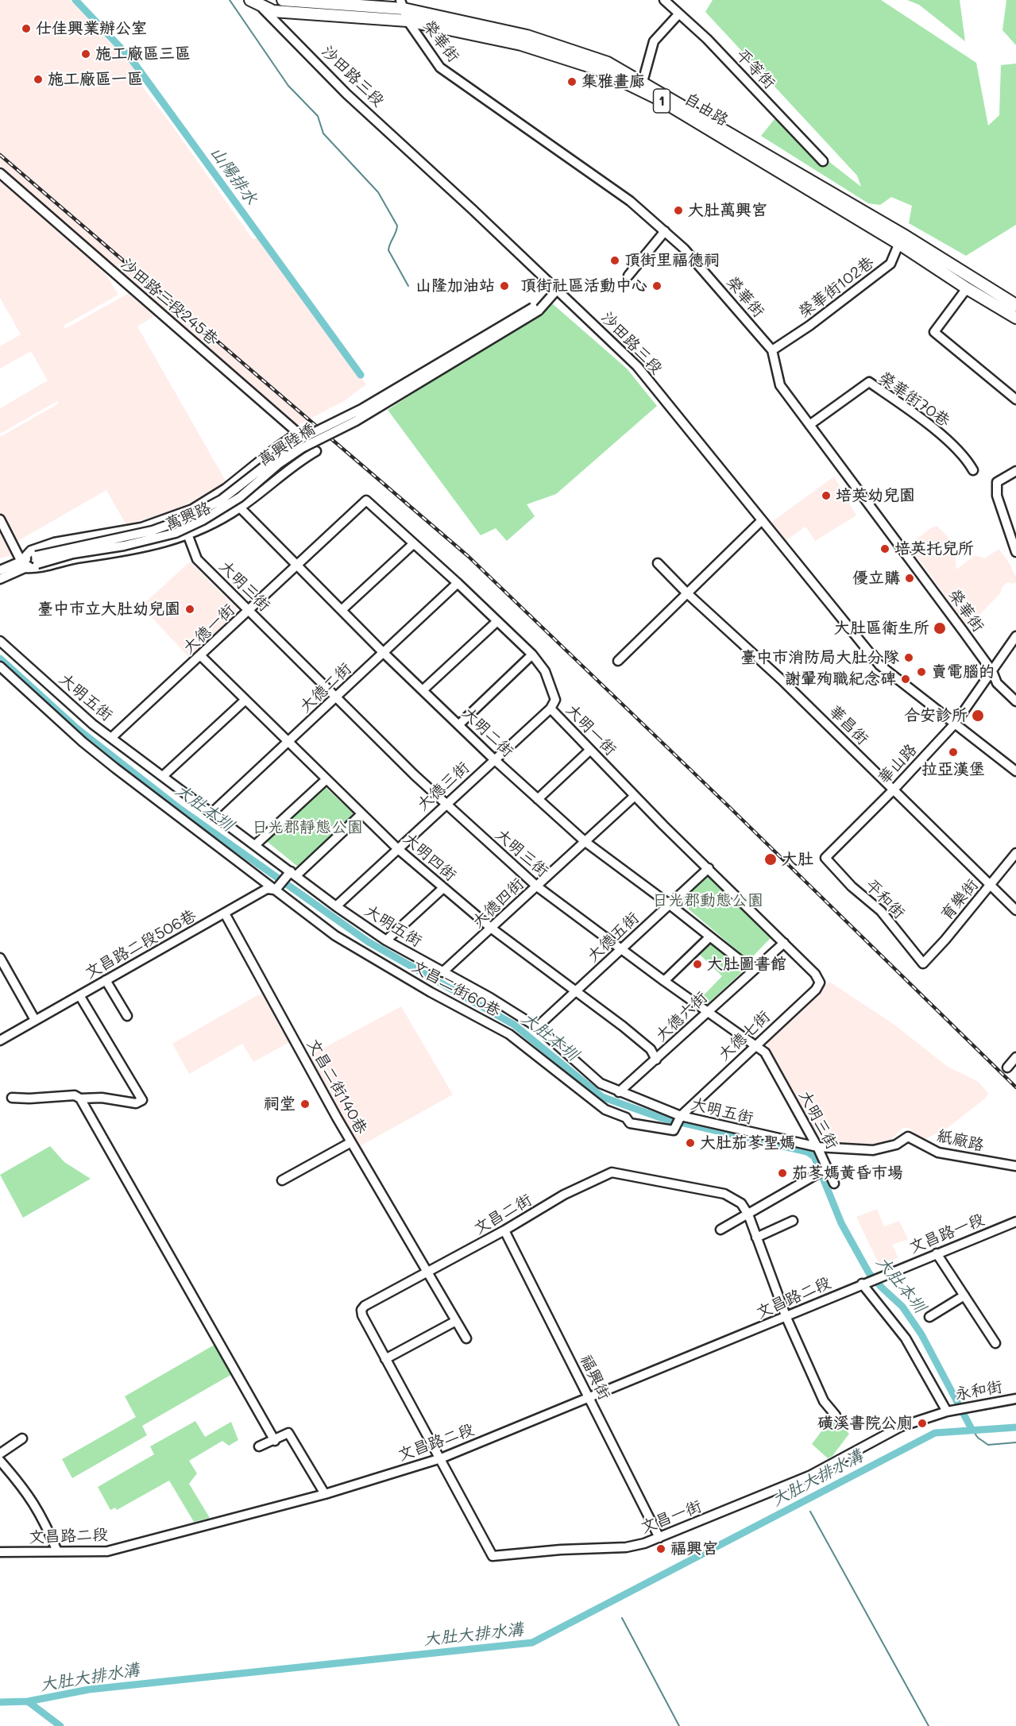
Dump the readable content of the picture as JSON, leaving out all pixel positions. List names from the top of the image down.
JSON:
{
  "streets": {
    "main road": ["沙田路三段", "1", "自由路"],
    "street": [
      "榮華街",
      "平等街",
      "榮華街102巷",
      "沙田路三段245巷",
      "榮華街70巷",
      "萬興陸橋",
      "萬興路",
      "大明三街",
      "大德一街",
      "大德二街",
      "大明五街",
      "華昌街",
      "大明一街",
      "大明二街",
      "華山路",
      "大德三街",
      "大明四街",
      "平和街",
      "育樂街",
      "大德四街",
      "大德五街",
      "文昌路二段506巷",
      "文昌二街60巷",
      "大德六街",
      "大德七街",
      "文昌二街140巷",
      "紙廠路",
      "文昌二街",
      "文昌路一段",
      "文昌路二段",
      "福興街",
      "永和街",
      "文昌一街"
    ]
  },
  "crossings": [
    ["榮華街", "自由路"],
    ["榮華街", "榮華街102巷"],
    ["榮華街", "榮華街70巷"],
    ["榮華街", "華山路"],
    ["沙田路三段", "自由路"],
    ["沙田路三段", "萬興陸橋"],
    ["沙田路三段", "華山路"],
    ["自由路", "榮華街102巷"],
    ["沙田路三段245巷", "萬興路"],
    ["萬興陸橋", "萬興路"],
    ["萬興路", "大明三街"],
    ["萬興路", "大明二街"],
    ["大明三街", "大德一街"],
    ["大明三街", "大德二街"],
    ["大明三街", "大明五街"],
    ["大明三街", "大德三街"],
    ["大明三街", "大德四街"],
    ["大明三街", "大德五街"],
    ["大明三街", "大德六街"],
    ["大明三街", "大德七街"],
    ["大明三街", "紙廠路"],
    ["大德一街", "大明五街"],
    ["大德一街", "大明一街"],
    ["大德一街", "大明二街"],
    ["大德一街", "大明四街"],
    ["大德二街", "大明五街"],
    ["大德二街", "大明一街"],
    ["大德二街", "大明二街"],
    ["大德二街", "大明四街"],
    ["大明五街", "大德三街"],
    ["大明五街", "大德四街"],
    ["大明五街", "大德五街"],
    ["大明五街", "大德六街"],
    ["大明五街", "大德七街"],
    ["大明五街", "紙廠路"],
    ["華昌街", "華山路"],
    ["華昌街", "育樂街"],
    ["大明一街", "大德三街"],
    ["大明一街", "大德四街"],
    ["大明一街", "大德五街"],
    ["大明一街", "大德六街"],
    ["大明一街", "大德七街"],
    ["大明二街", "大德三街"],
    ["大明二街", "大德四街"],
    ["大明二街", "大德五街"],
    ["大明二街", "大德六街"],
    ["華山路", "平和街"],
    ["大德三街", "大明四街"],
    ["大明四街", "大德四街"],
    ["大明四街", "大德五街"],
    ["大明四街", "大德六街"],
    ["平和街", "育樂街"],
    ["文昌路二段506巷", "文昌二街60巷"],
    ["文昌路二段506巷", "文昌二街140巷"],
    ["文昌二街60巷", "大德七街"],
    ["文昌二街140巷", "文昌二街"],
    ["文昌二街", "文昌路二段"],
    ["文昌二街", "福興街"],
    ["文昌二街", "文昌一街"],
    ["文昌路一段", "文昌路二段"],
    ["文昌路二段", "福興街"],
    ["文昌路二段", "文昌一街"],
    ["福興街", "文昌一街"],
    ["永和街", "文昌一街"]
  ],
  "water": ["山陽排水", "大肚本圳", "大肚大排水溝"],
  "parks": ["日光郡靜態公園", "日光郡動態公園"],
  "places": [
    "仕佳興業辦公室",
    "施工廠區三區",
    "施工廠區一區",
    "集雅畫廊",
    "大肚萬興宮",
    "頂街里福德祠",
    "山隆加油站",
    "頂街社區活動中心",
    "培英幼兒園",
    "培英托兒所",
    "優立購",
    "臺中市立大肚幼兒園",
    "大肚區衛生所",
    "臺中市消防局大肚分隊",
    "賣電腦的",
    "謝翬殉職紀念碑",
    "合安診所",
    "拉亞漢堡",
    "大肚",
    "大肚圖書館",
    "祠堂",
    "大肚茄苳聖媽",
    "茄苳媽黃昏市場",
    "磺溪書院公廁",
    "福興宮"
  ]
}
